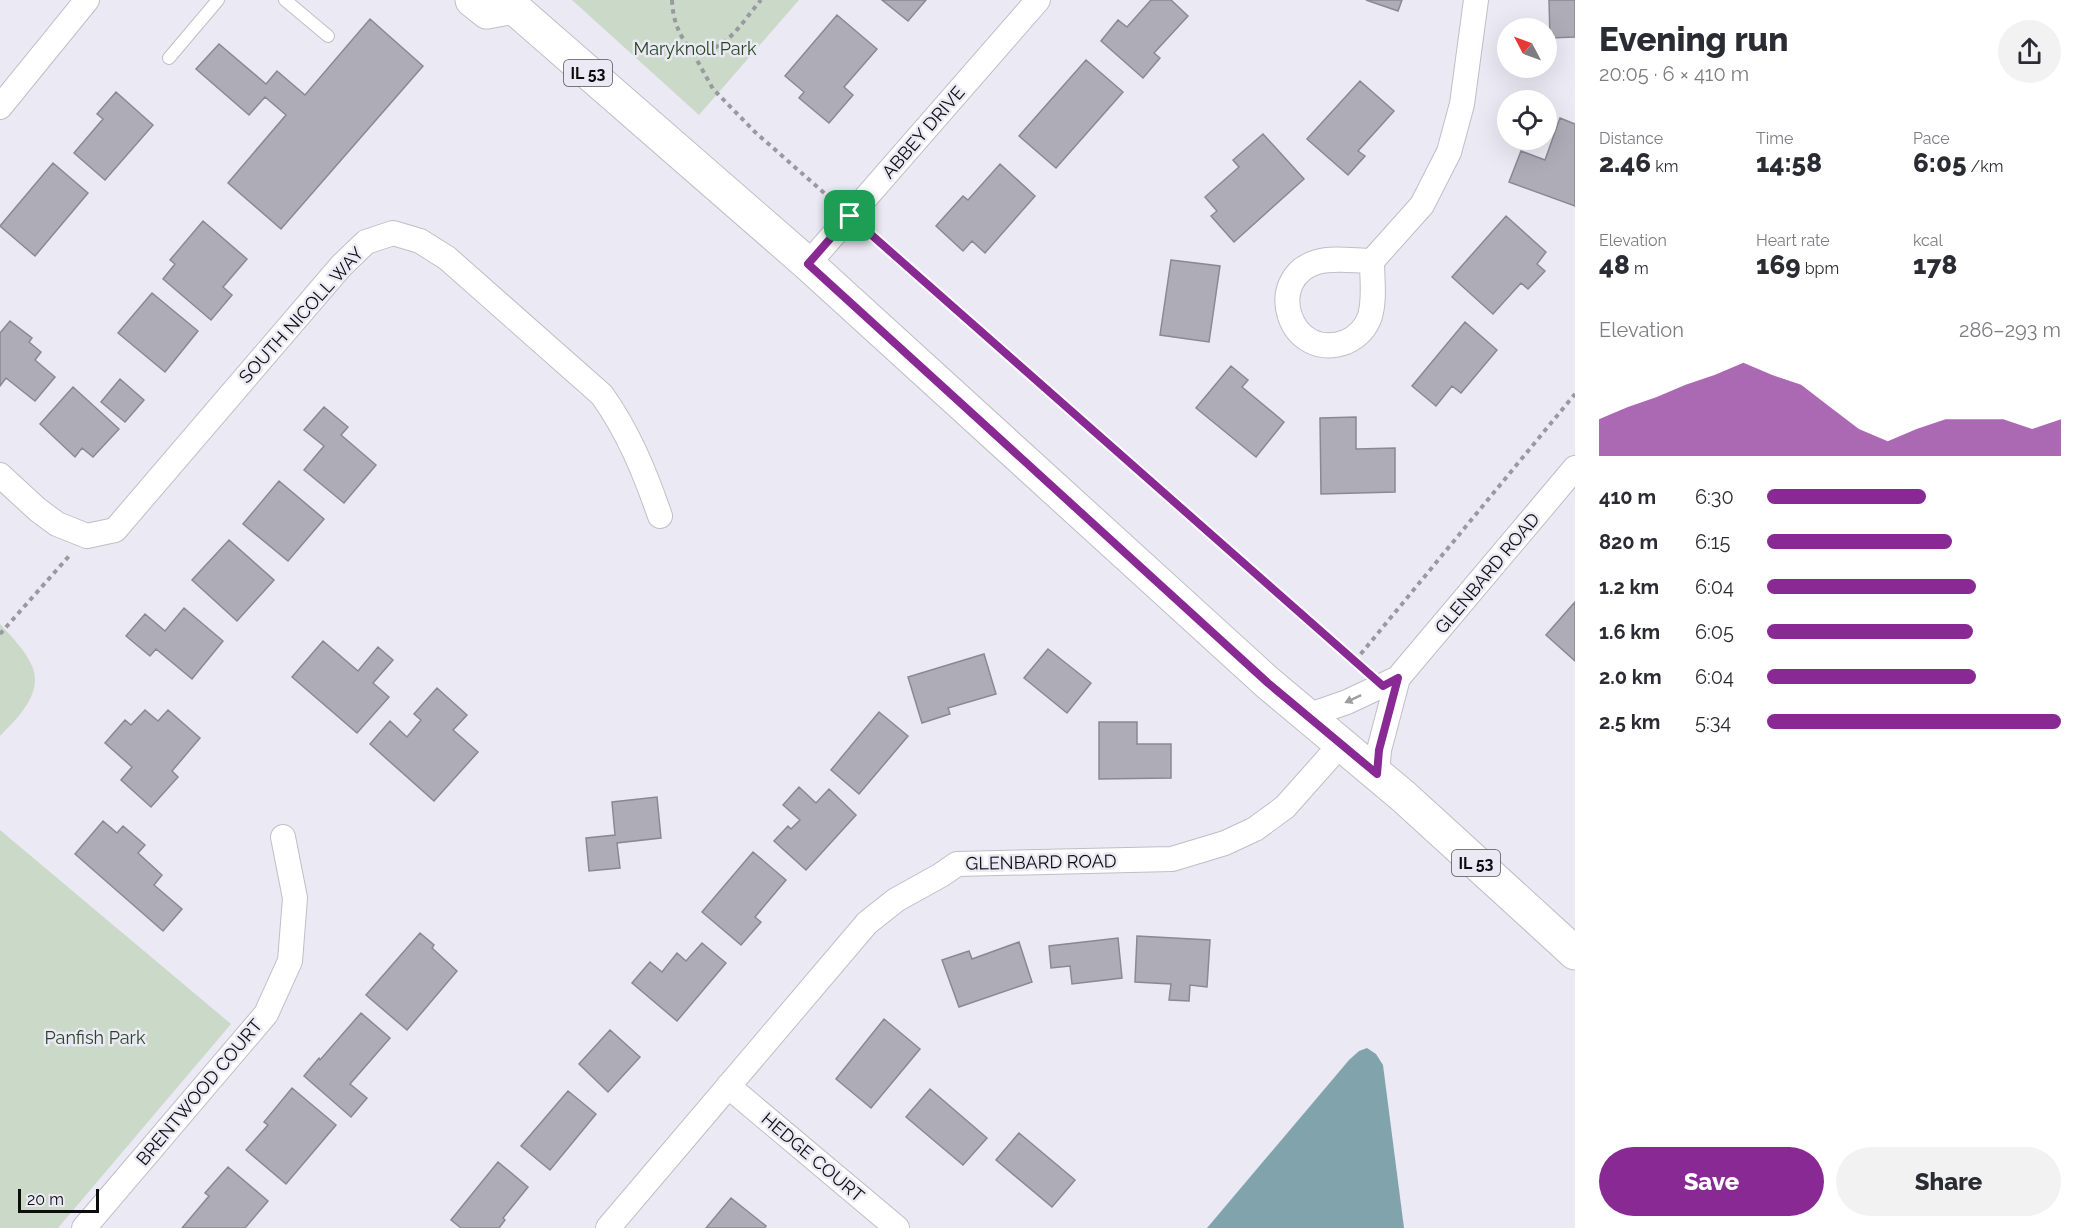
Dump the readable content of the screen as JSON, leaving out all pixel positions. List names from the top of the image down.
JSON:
{
  "streets": {
    "main road": ["IL 53"],
    "street": [
      "ABBEY DRIVE",
      "SOUTH NICOLL WAY",
      "GLENBARD ROAD",
      "BRENTWOOD COURT",
      "HEDGE COURT"
    ]
  },
  "crossings": [
    ["IL 53", "ABBEY DRIVE"],
    ["IL 53", "GLENBARD ROAD"],
    ["GLENBARD ROAD", "HEDGE COURT"]
  ],
  "parks": ["Maryknoll Park", "Panfish Park"],
  "scale_bar": "20 m",
  "north": "top left",
  "page": {
    "heading": ["Evening run", "20:05 · 6 × 410 m"],
    "stats": [
      ["Distance", "2.46 km"],
      ["Time", "14:58"],
      ["Pace", "6:05 /km"],
      ["Elevation", "48 m"],
      ["Heart rate", "169 bpm"],
      ["kcal", "178"]
    ],
    "chart": ["Elevation", "286–293 m"],
    "list": [
      {
        "name": "410 m",
        "note": "6:30"
      },
      {
        "name": "820 m",
        "note": "6:15"
      },
      {
        "name": "1.2 km",
        "note": "6:04"
      },
      {
        "name": "1.6 km",
        "note": "6:05"
      },
      {
        "name": "2.0 km",
        "note": "6:04"
      },
      {
        "name": "2.5 km",
        "note": "5:34"
      }
    ],
    "buttons": ["Save", "Share"],
    "scale": "20 m"
  }
}
